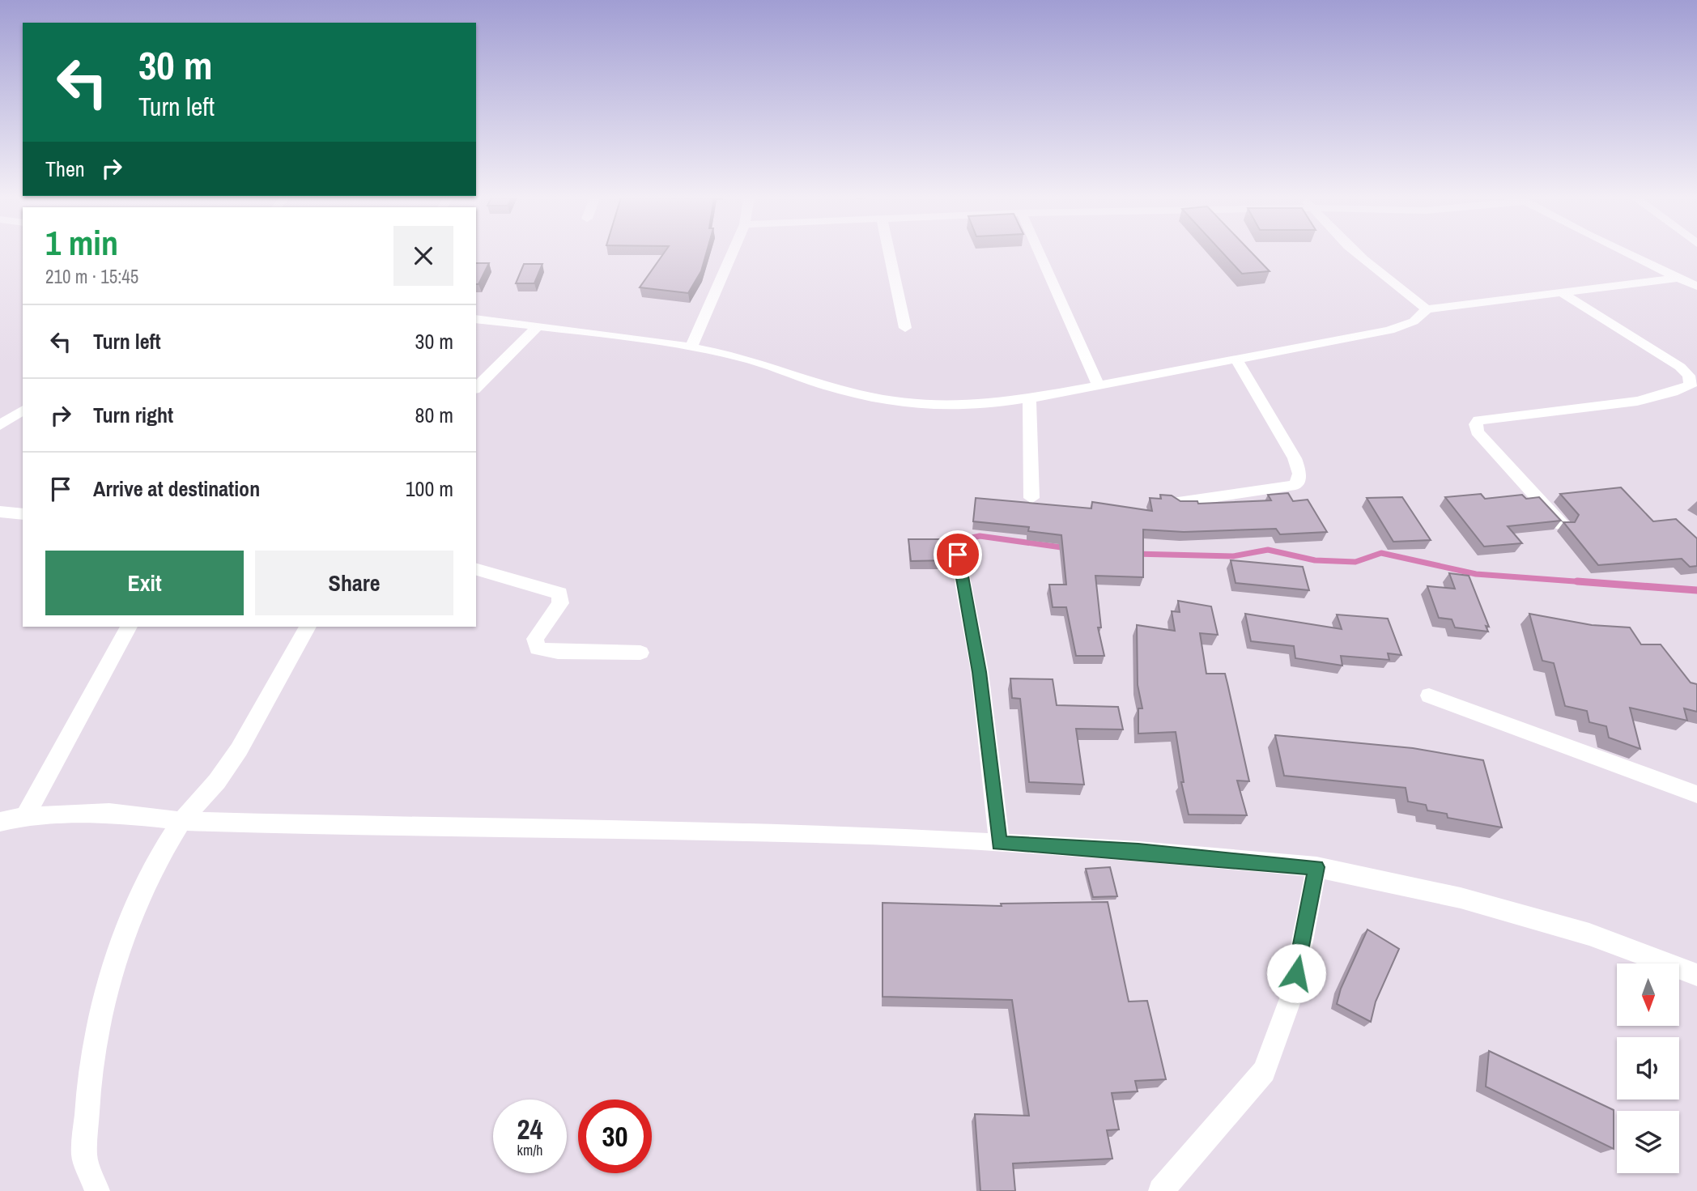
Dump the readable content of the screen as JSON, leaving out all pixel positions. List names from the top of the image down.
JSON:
{
  "north": "bottom",
  "page": {
    "turn": ["30 m", "Turn left"],
    "then": "Then",
    "heading": ["1 min", "210 m · 15:45"],
    "list": [
      {
        "name": "Turn left",
        "value": "30 m"
      },
      {
        "name": "Turn right",
        "value": "80 m"
      },
      {
        "name": "Arrive at destination",
        "value": "100 m"
      }
    ],
    "buttons": ["Exit", "Share"],
    "speed": "24 km/h",
    "limit": "30"
  }
}
